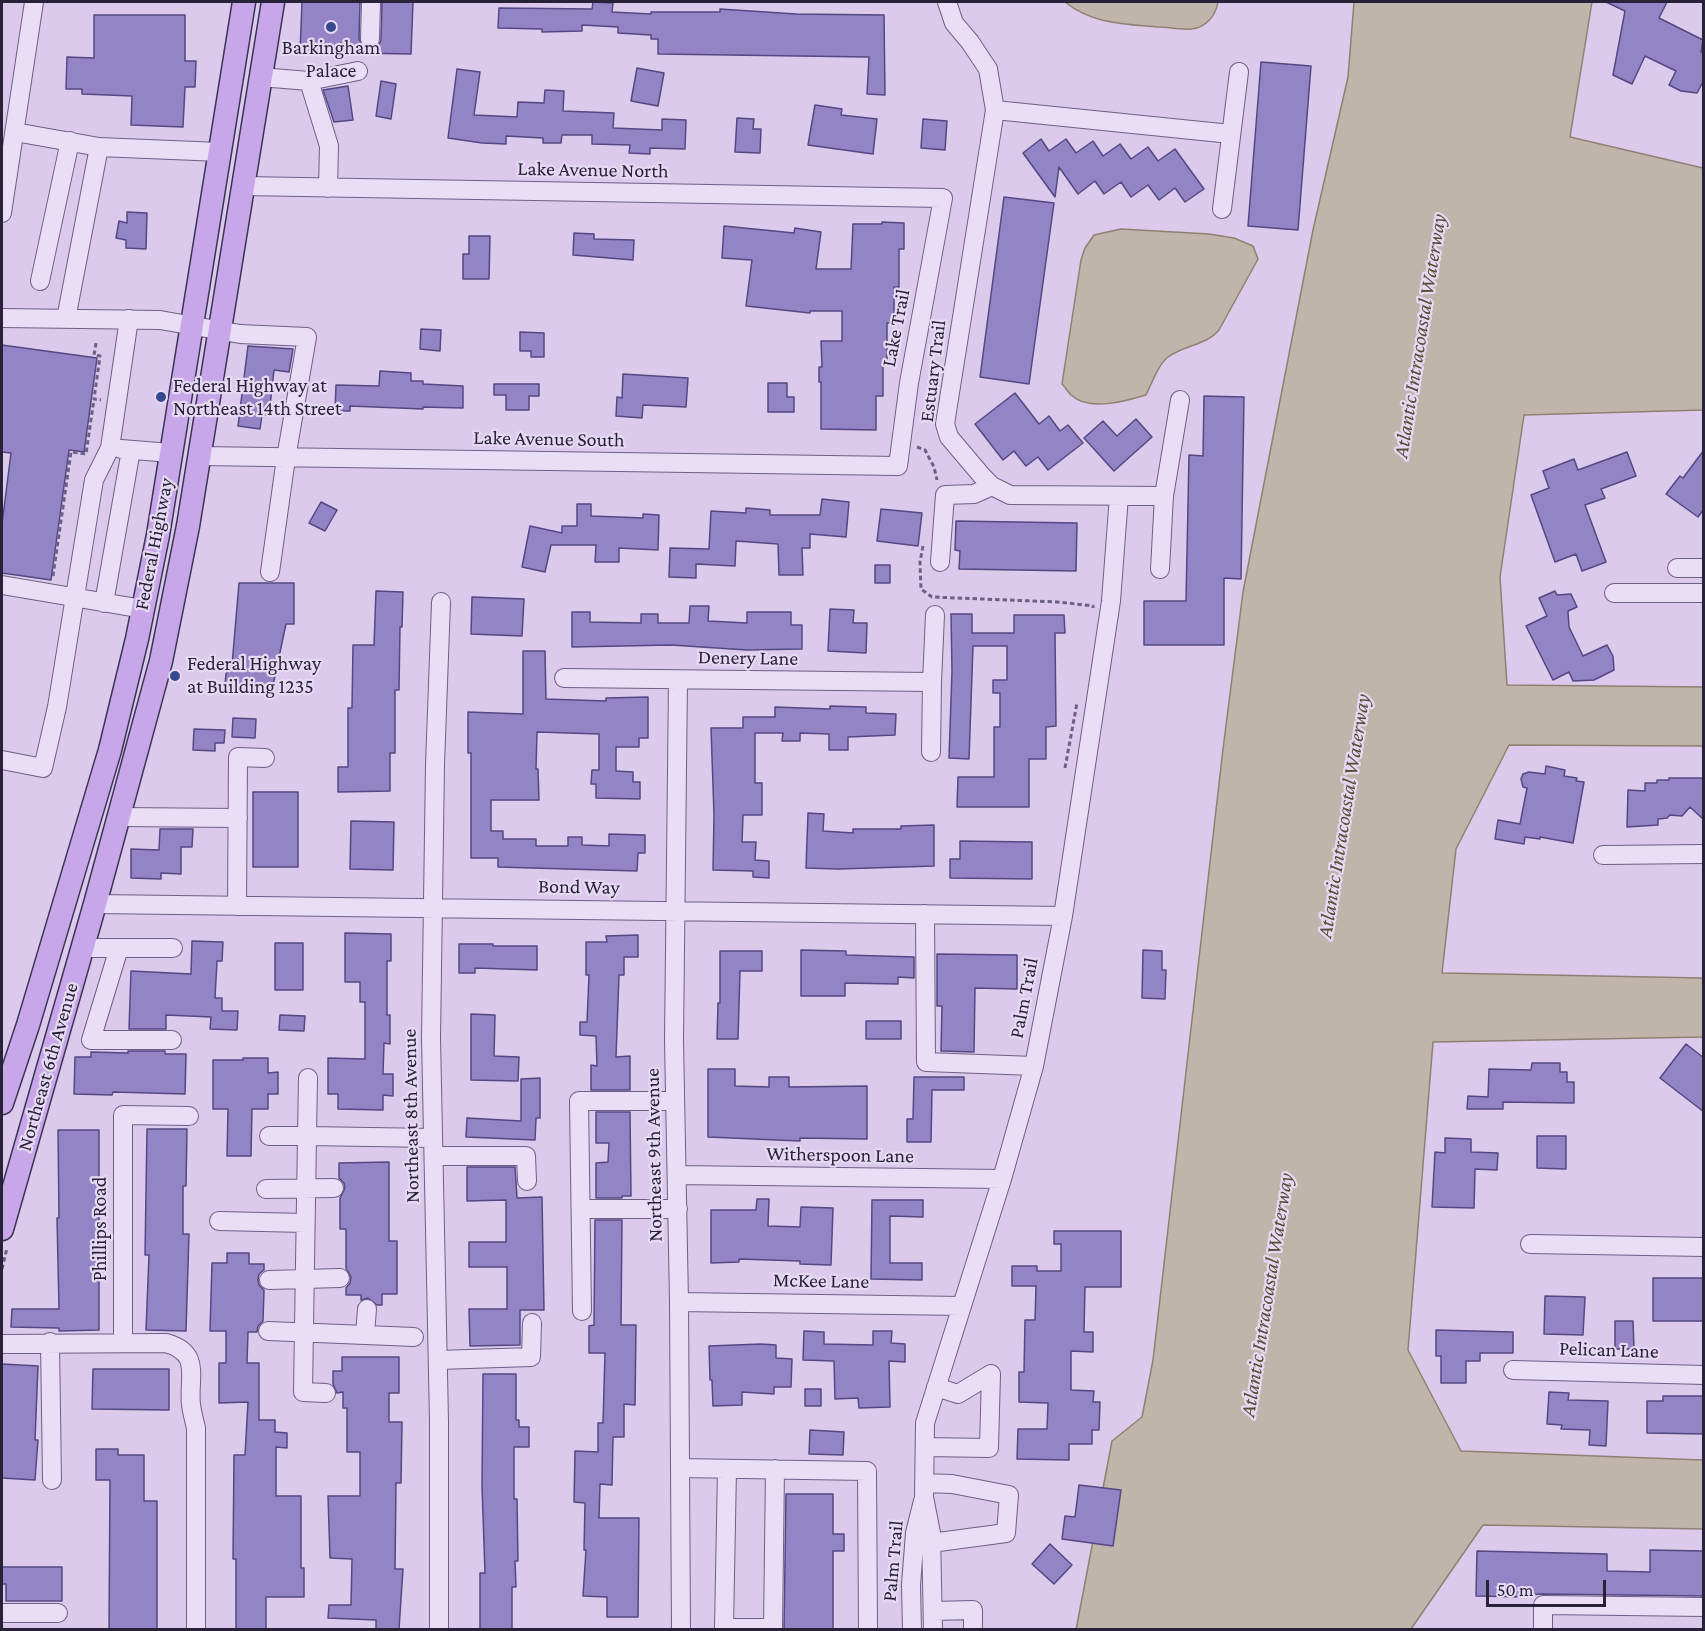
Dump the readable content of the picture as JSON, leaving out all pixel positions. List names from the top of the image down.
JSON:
{
  "streets": {
    "main road": ["Federal Highway", "Northeast 6th Avenue"],
    "street": [
      "Lake Avenue North",
      "Lake Trail",
      "Estuary Trail",
      "Lake Avenue South",
      "Denery Lane",
      "Bond Way",
      "Palm Trail",
      "Northeast 8th Avenue",
      "Northeast 9th Avenue",
      "Witherspoon Lane",
      "Phillips Road",
      "McKee Lane",
      "Pelican Lane"
    ]
  },
  "crossings": [
    ["Lake Avenue North", "Lake Trail"],
    ["Lake Avenue North", "Federal Highway"],
    ["Lake Trail", "Lake Avenue South"],
    ["Estuary Trail", "Palm Trail"],
    ["Lake Avenue South", "Federal Highway"],
    ["Federal Highway", "Bond Way"],
    ["Federal Highway", "Northeast 6th Avenue"],
    ["Denery Lane", "Northeast 9th Avenue"],
    ["Bond Way", "Palm Trail"],
    ["Bond Way", "Northeast 6th Avenue"],
    ["Bond Way", "Northeast 8th Avenue"],
    ["Bond Way", "Northeast 9th Avenue"],
    ["Palm Trail", "Witherspoon Lane"],
    ["Palm Trail", "McKee Lane"],
    ["Northeast 9th Avenue", "Witherspoon Lane"],
    ["Northeast 9th Avenue", "McKee Lane"]
  ],
  "water": ["Atlantic Intracoastal Waterway"],
  "places": ["Barkingham Palace", "Federal Highway at Northeast 14th Street", "Federal Highway at Building 1235"],
  "scale_bar": "50 m"
}
